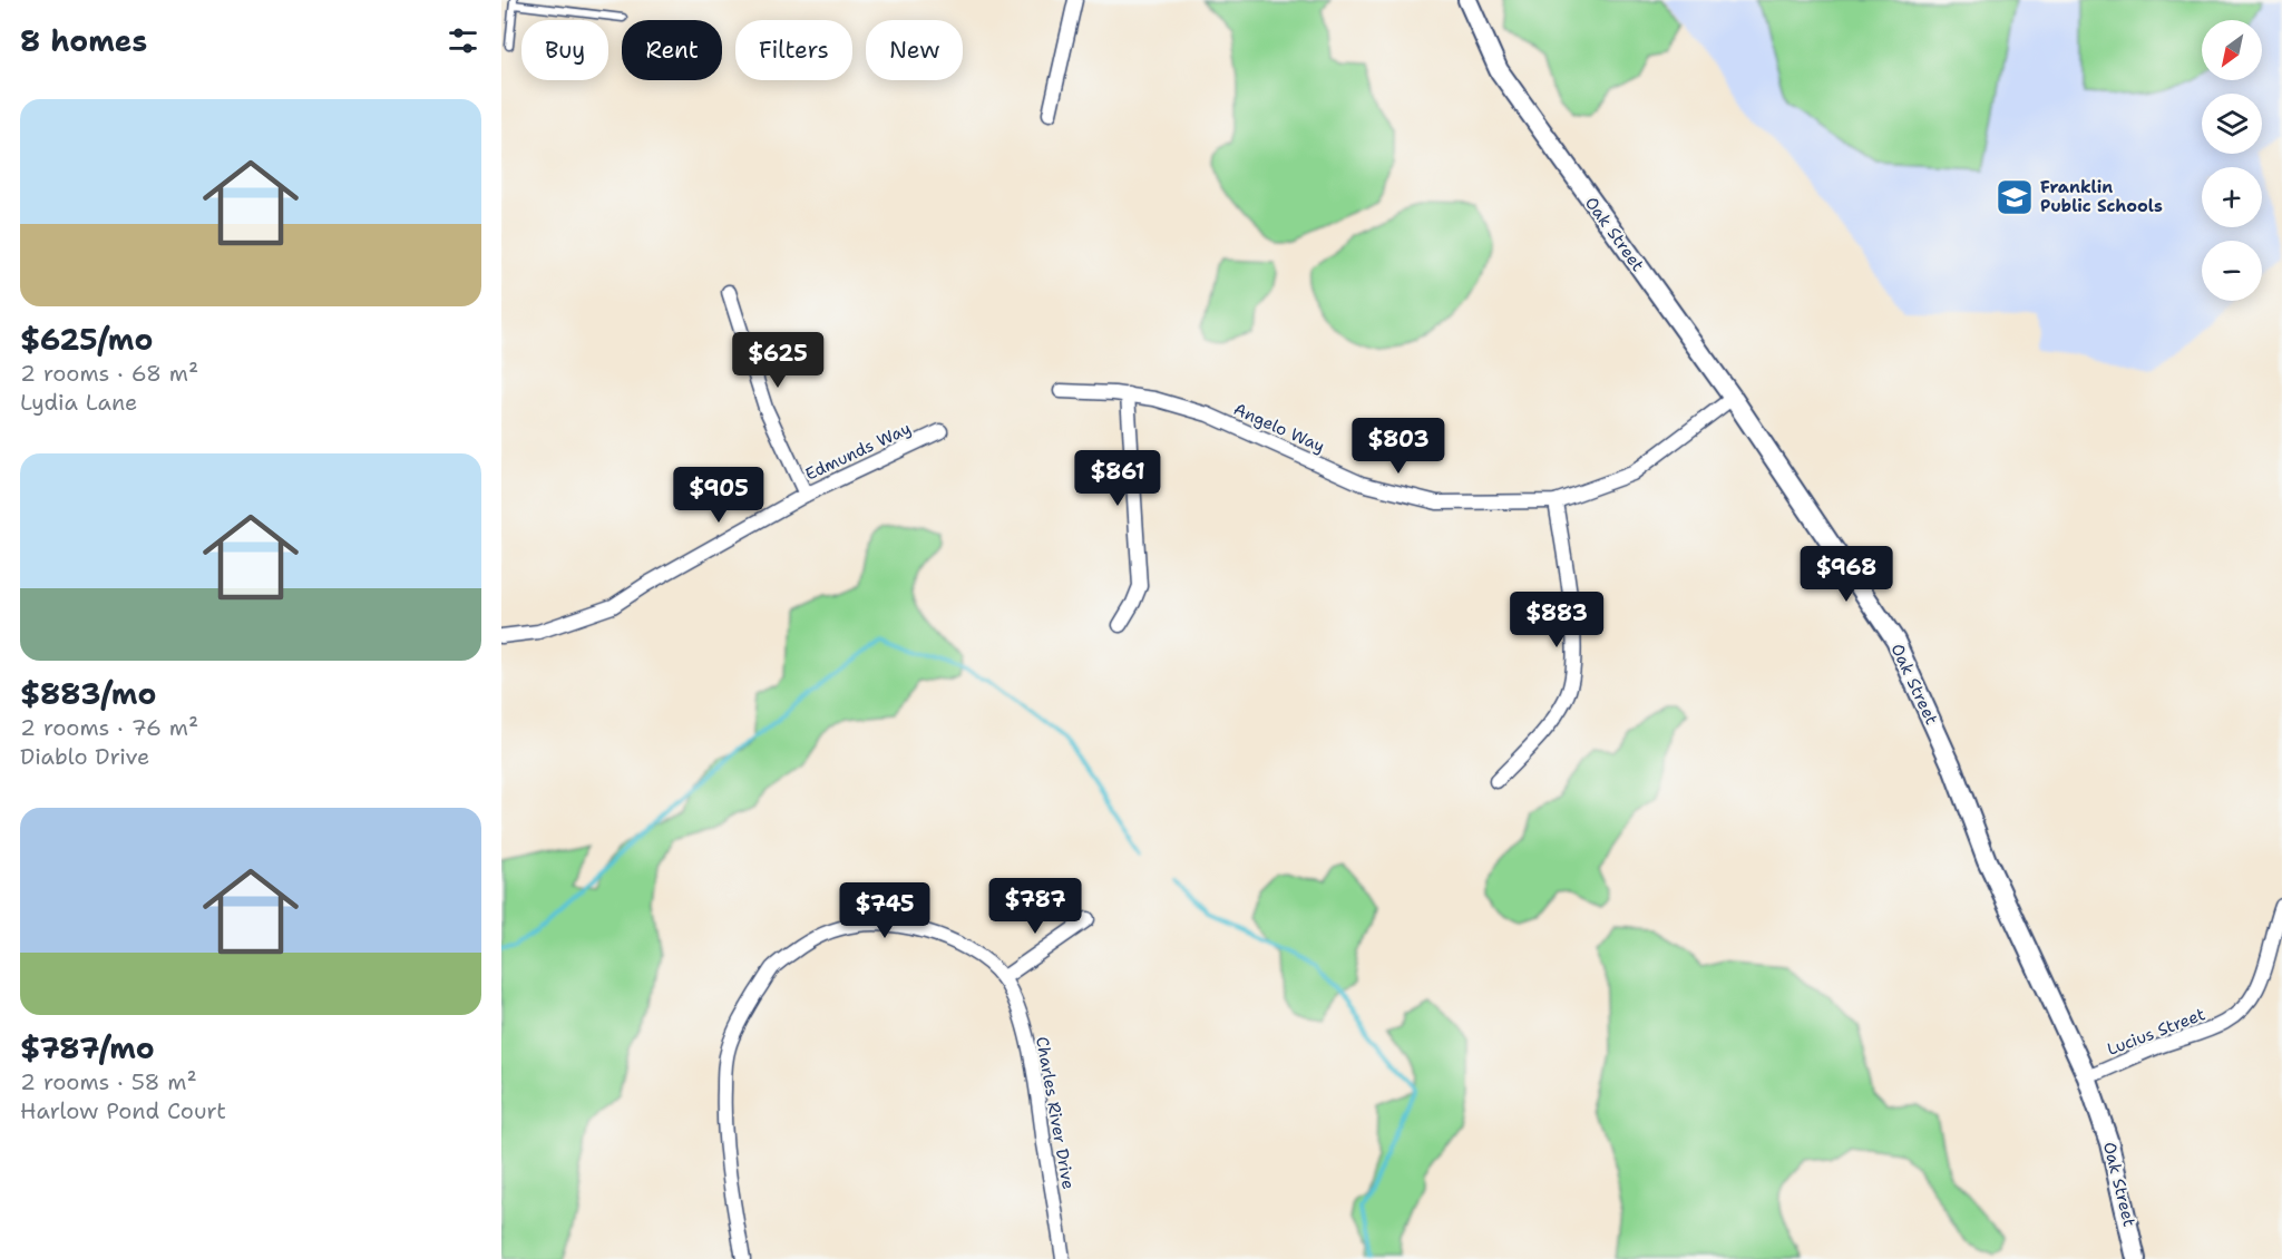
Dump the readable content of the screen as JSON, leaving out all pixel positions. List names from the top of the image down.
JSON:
{
  "streets": {
    "main road": ["Oak Street"],
    "street": [
      "Angelo Way",
      "Edmunds Way",
      "Lucius Street",
      "Charles River Drive"
    ]
  },
  "crossings": [
    ["Oak Street", "Angelo Way"],
    ["Oak Street", "Lucius Street"]
  ],
  "places": {
    "school or university": ["Franklin Public Schools"]
  },
  "north": "bottom left",
  "page": {
    "heading": "8 homes",
    "map_buttons": ["+", "−"],
    "chip": [
      "Buy",
      "Rent",
      "Filters",
      "New"
    ],
    "list": [
      {
        "name": "$625/mo",
        "note": "2 rooms · 68 m² · Lydia Lane"
      },
      {
        "name": "$883/mo",
        "note": "2 rooms · 76 m² · Diablo Drive"
      },
      {
        "name": "$787/mo",
        "note": "2 rooms · 58 m² · Harlow Pond Court"
      }
    ],
    "price": [
      "$625",
      "$803",
      "$861",
      "$905",
      "$968",
      "$883",
      "$787",
      "$745"
    ]
  }
}
